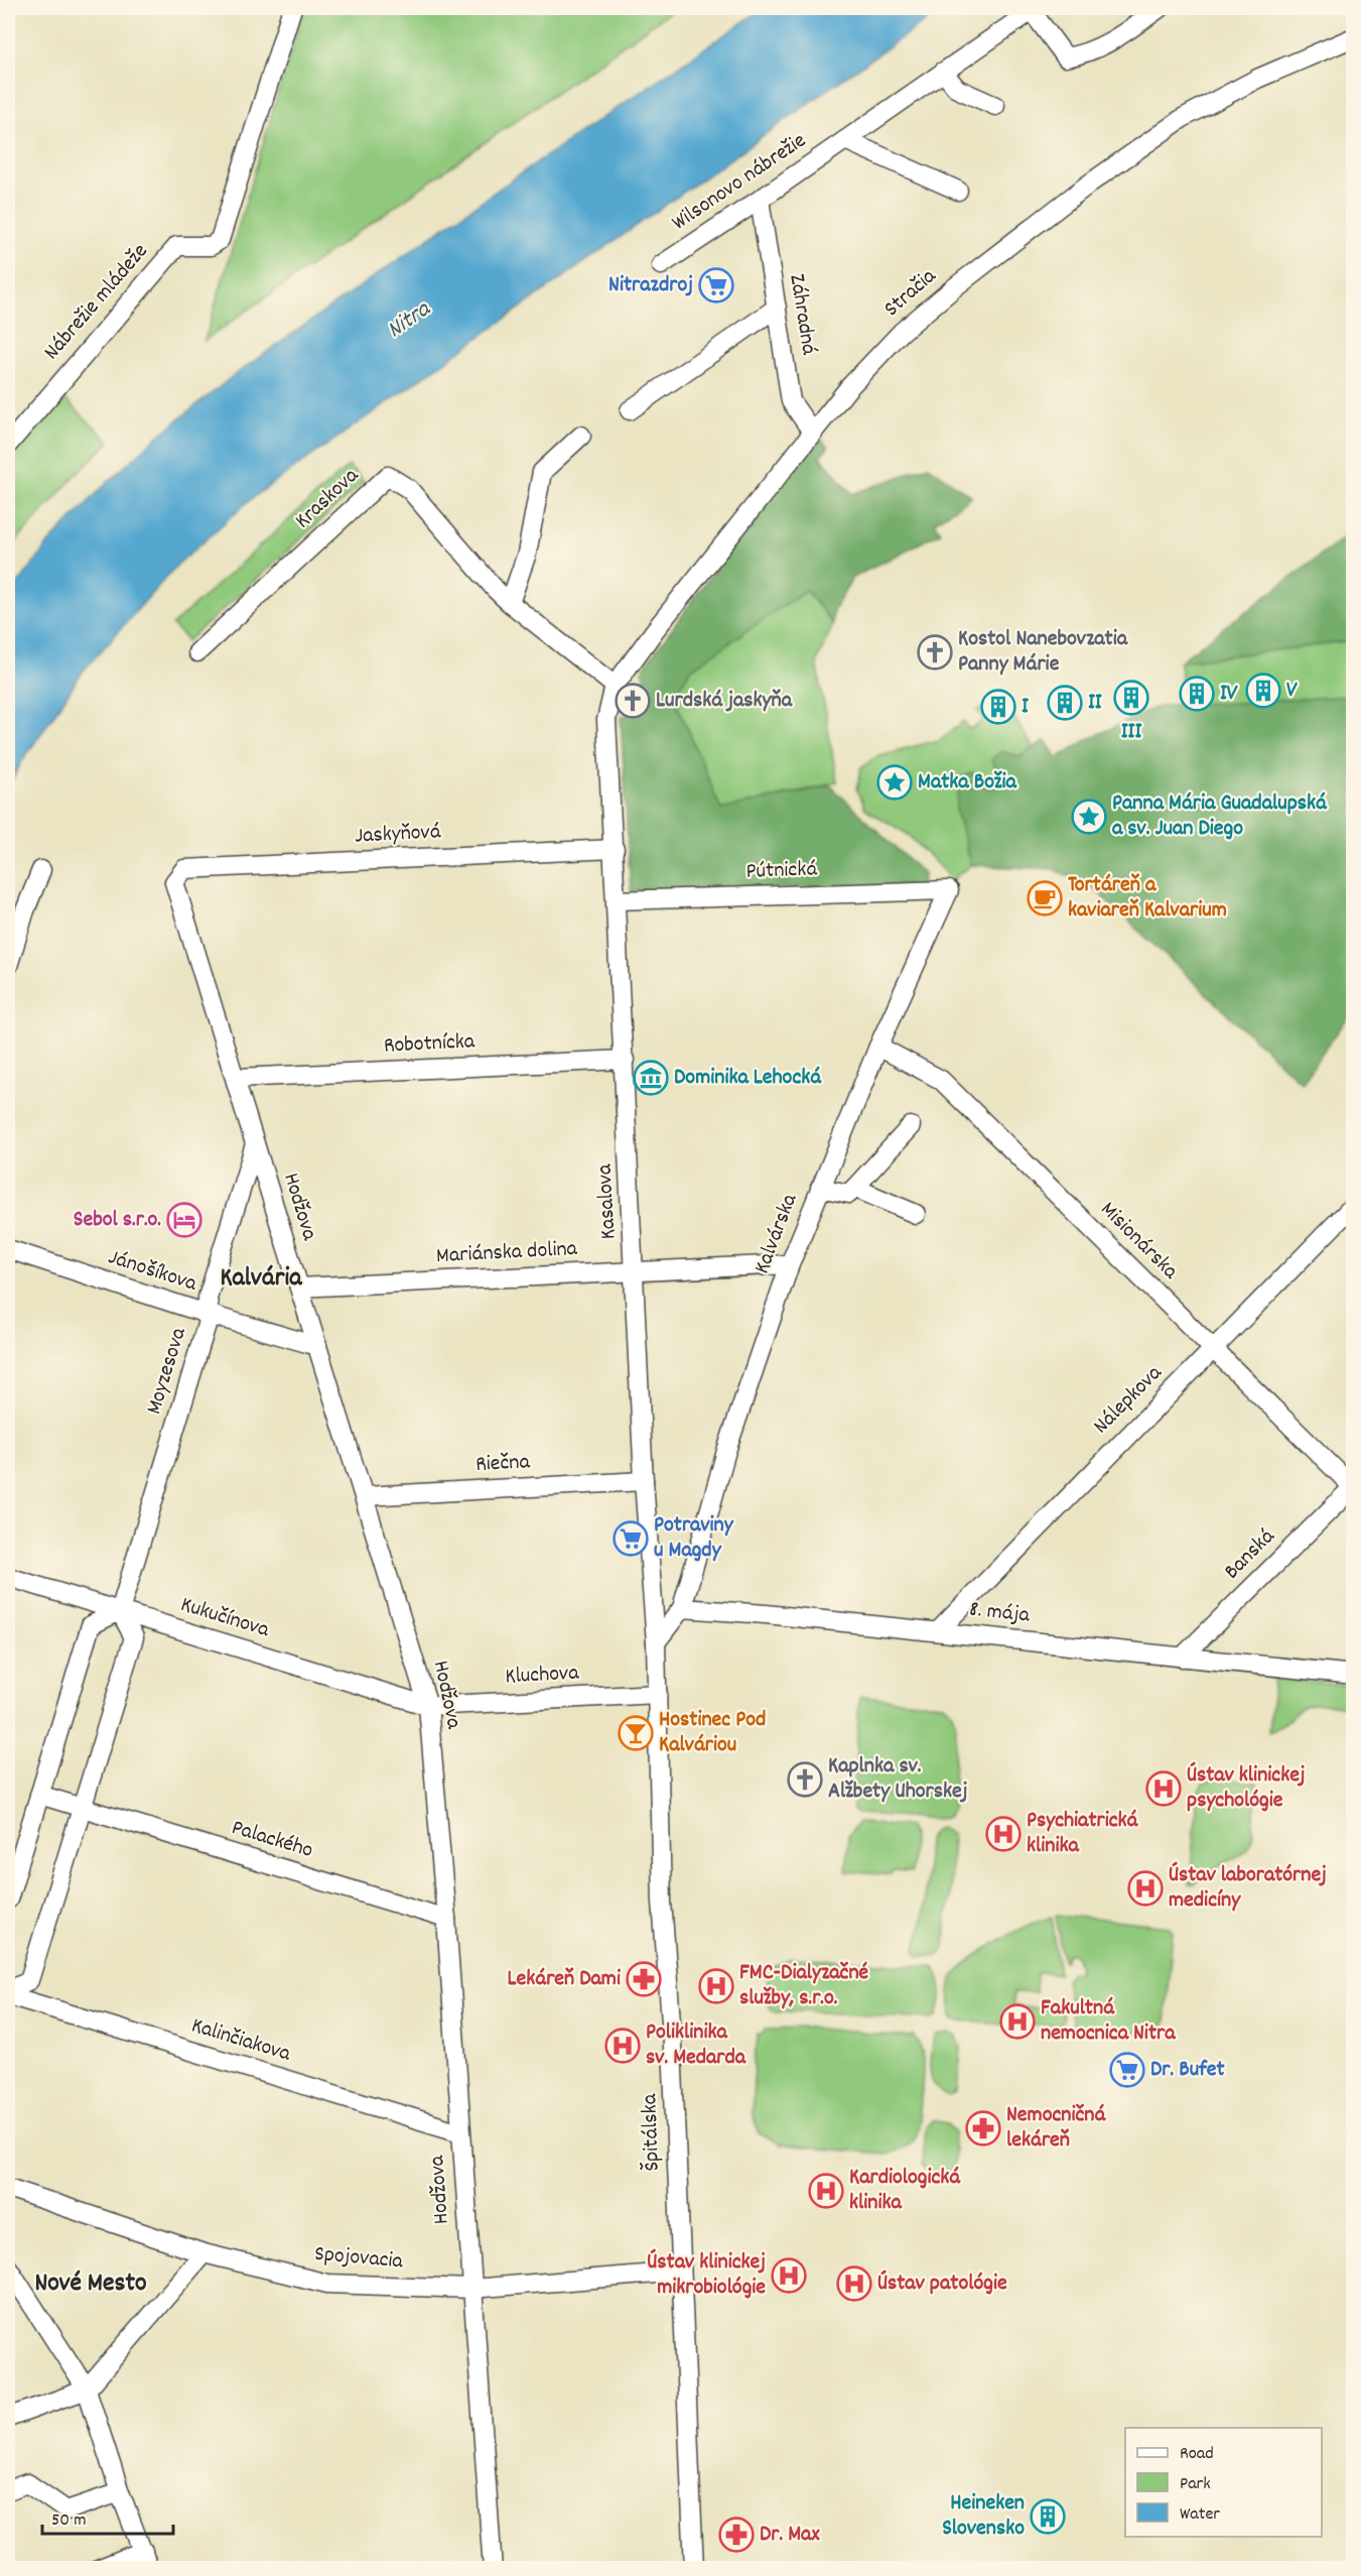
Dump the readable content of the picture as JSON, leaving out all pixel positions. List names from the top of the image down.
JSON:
{
  "streets": {
    "street": [
      "Wilsonovo nábrežie",
      "Stračia",
      "Nábrežie mládeže",
      "Záhradná",
      "Kraskova",
      "Jaskyňová",
      "Pútnická",
      "Robotnícka",
      "Kasalova",
      "Hodžova",
      "Kalvárska",
      "Misionárska",
      "Mariánska dolina",
      "Jánošíkova",
      "Moyzesova",
      "Nálepkova",
      "Riečna",
      "Banská",
      "8. mája",
      "Kukučínova",
      "Kluchova",
      "Palackého",
      "Kalinčiakova",
      "Špitálska",
      "Spojovacia"
    ]
  },
  "crossings": [
    ["Wilsonovo nábrežie", "Záhradná"],
    ["Stračia", "Záhradná"],
    ["Stračia", "Kraskova"],
    ["Stračia", "Kasalova"],
    ["Jaskyňová", "Kasalova"],
    ["Jaskyňová", "Hodžova"],
    ["Pútnická", "Kasalova"],
    ["Pútnická", "Kalvárska"],
    ["Robotnícka", "Kasalova"],
    ["Robotnícka", "Hodžova"],
    ["Kasalova", "Mariánska dolina"],
    ["Kasalova", "Riečna"],
    ["Kasalova", "Kluchova"],
    ["Kasalova", "Špitálska"],
    ["Hodžova", "Mariánska dolina"],
    ["Hodžova", "Jánošíkova"],
    ["Hodžova", "Moyzesova"],
    ["Hodžova", "Riečna"],
    ["Hodžova", "Kukučínova"],
    ["Hodžova", "Kluchova"],
    ["Hodžova", "Palackého"],
    ["Hodžova", "Kalinčiakova"],
    ["Hodžova", "Spojovacia"],
    ["Kalvárska", "Misionárska"],
    ["Kalvárska", "Mariánska dolina"],
    ["Kalvárska", "8. mája"],
    ["Misionárska", "Nálepkova"],
    ["Misionárska", "Banská"],
    ["Jánošíkova", "Moyzesova"],
    ["Moyzesova", "Kukučínova"],
    ["Nálepkova", "8. mája"],
    ["Banská", "8. mája"],
    ["Kukučínova", "Kluchova"],
    ["Kluchova", "Špitálska"],
    ["Špitálska", "Spojovacia"]
  ],
  "districts": ["Kalvária", "Nové Mesto"],
  "water": ["Nitra"],
  "places": {
    "supermarket": ["Nitrazdroj", "Potraviny u Magdy", "Dr. Bufet"],
    "church": ["Kostol Nanebovzatia Panny Márie", "Lurdská jaskyňa", "Kaplnka sv. Alžbety Uhorskej"],
    "building": [
      "V",
      "IV",
      "III",
      "II",
      "I",
      "Heineken Slovensko"
    ],
    "place": ["Matka Božia", "Panna Mária Guadalupská a sv. Juan Diego"],
    "cafe": ["Tortáreň a kaviareň Kalvarium"],
    "museum": ["Dominika Lehocká"],
    "hotel": ["Sebol s.r.o."],
    "bar": ["Hostinec Pod Kalváriou"],
    "hospital": [
      "Ústav klinickej psychológie",
      "Psychiatrická klinika",
      "Ústav laboratórnej medicíny",
      "FMC-Dialyzačné služby, s.r.o.",
      "Fakultná nemocnica Nitra",
      "Poliklinika sv. Medarda",
      "Kardiologická klinika",
      "Ústav klinickej mikrobiológie",
      "Ústav patológie"
    ],
    "pharmacy": ["Lekáreň Dami", "Nemocničná lekáreň", "Dr. Max"]
  },
  "legend": ["Road", "Park", "Water"],
  "scale_bar": "50 m"
}
